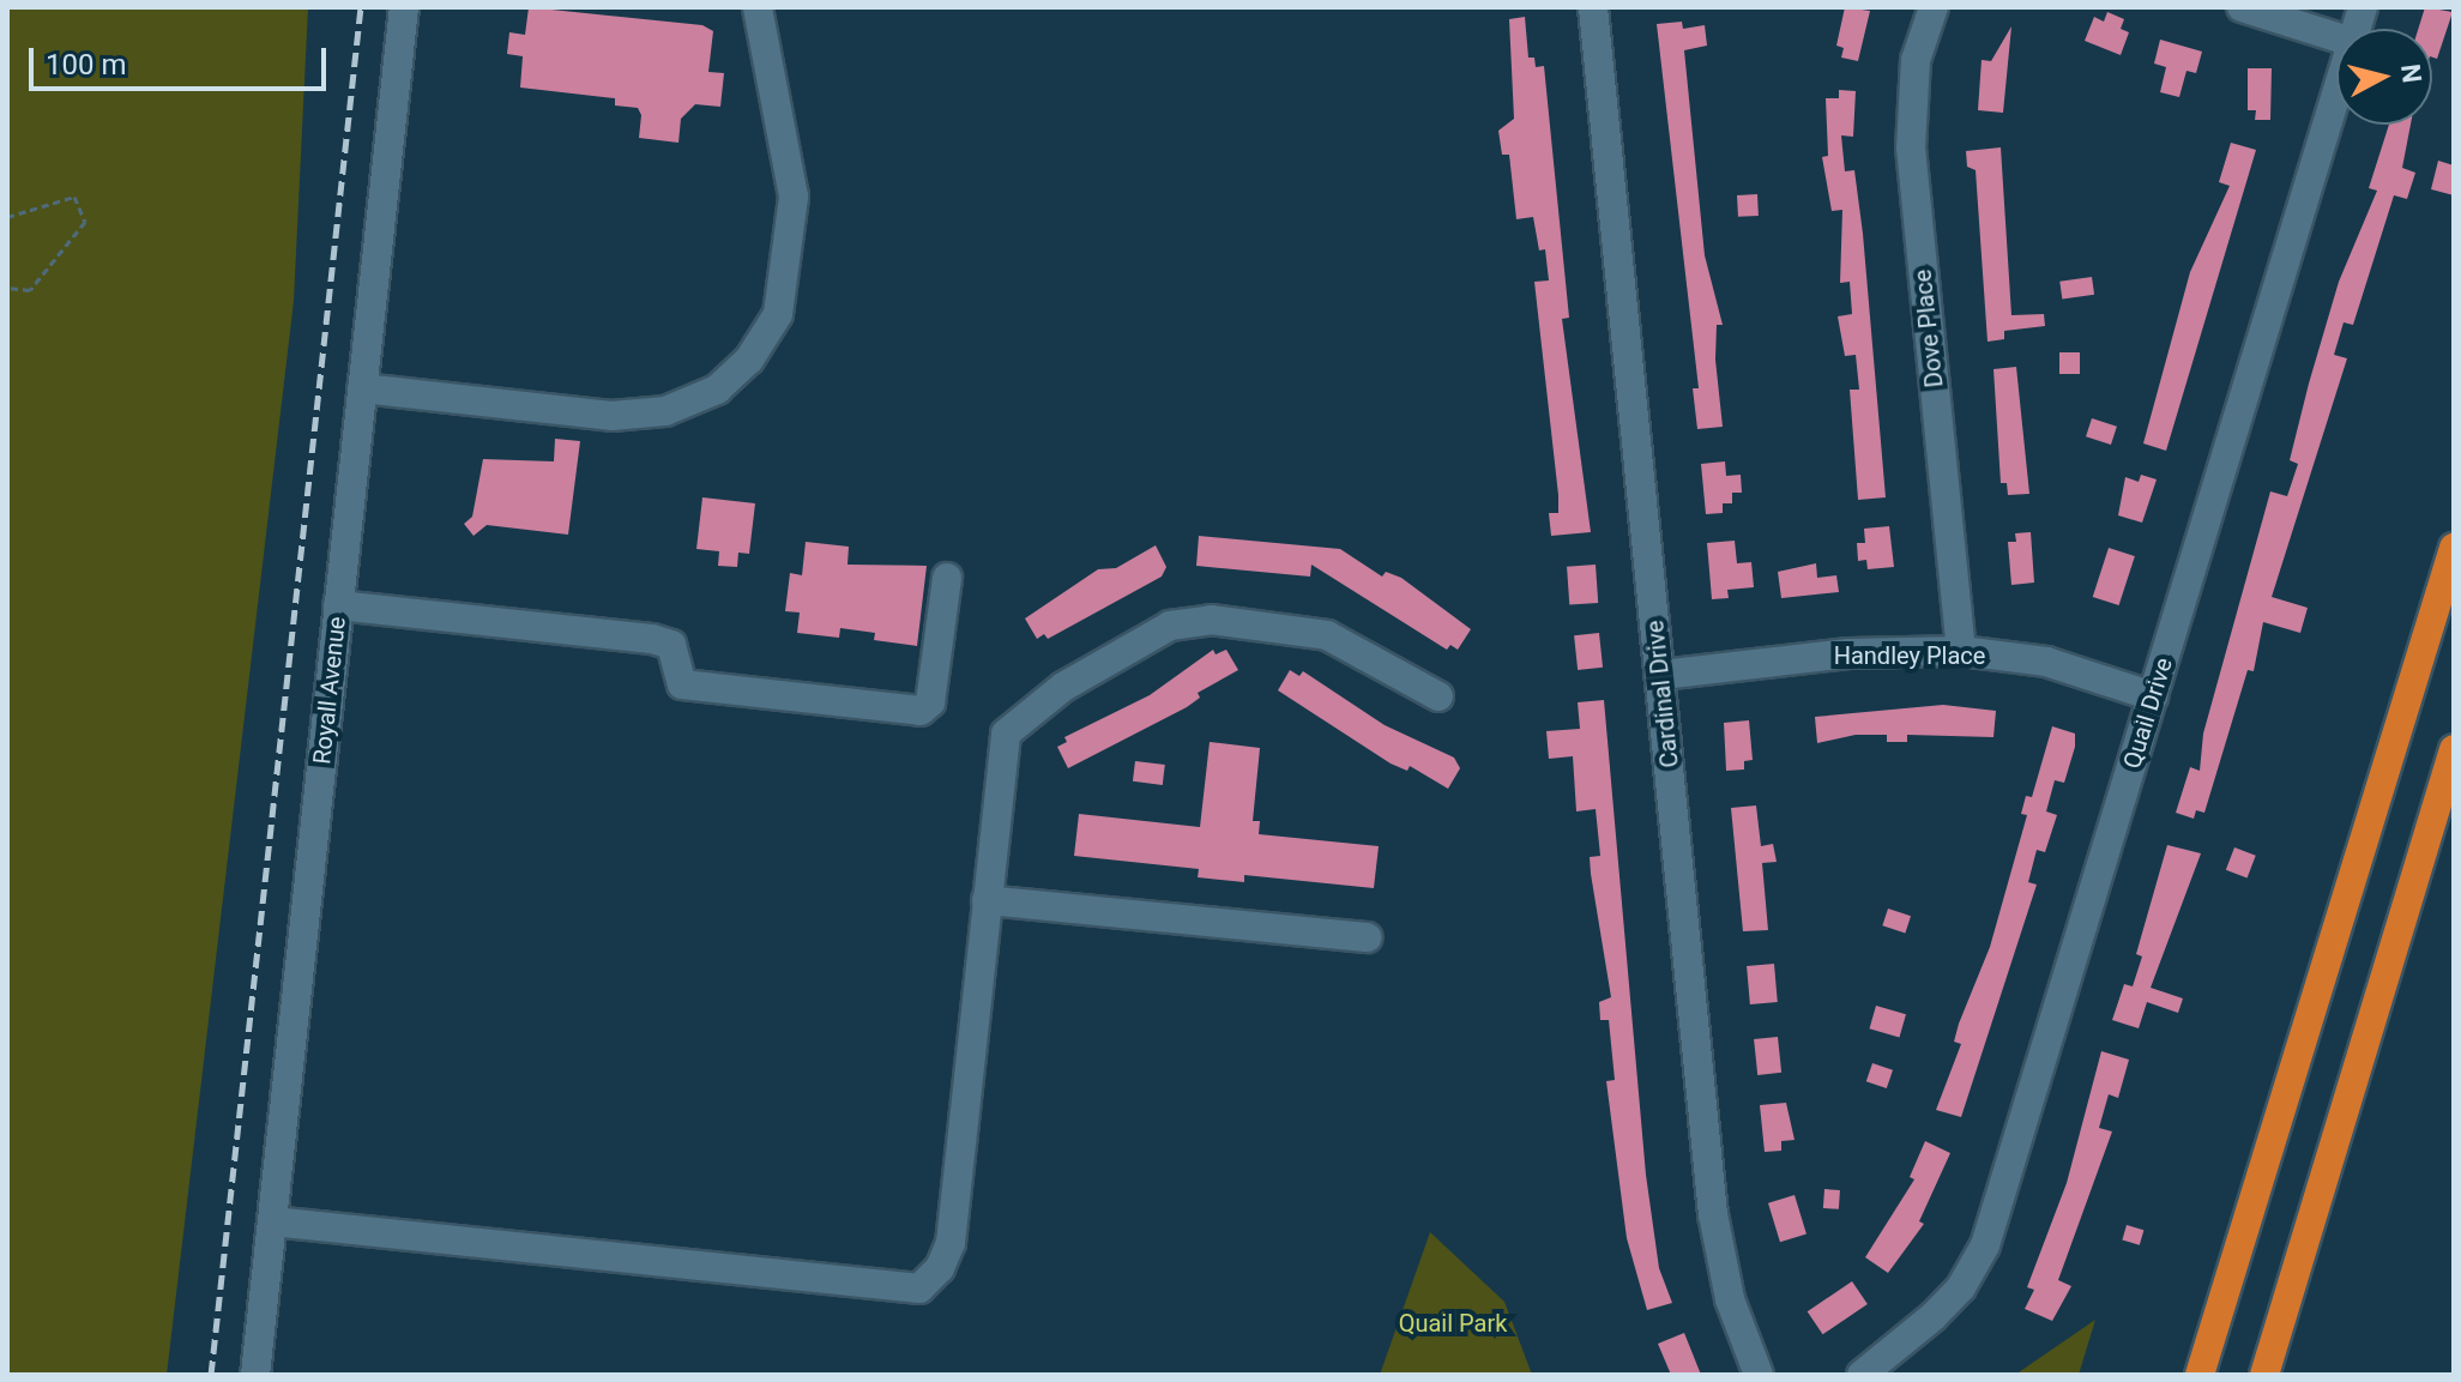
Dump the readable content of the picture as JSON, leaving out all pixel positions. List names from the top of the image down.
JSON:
{
  "streets": {
    "street": [
      "Dove Place",
      "Handley Place",
      "Royall Avenue",
      "Cardinal Drive",
      "Quail Drive"
    ]
  },
  "crossings": [
    ["Dove Place", "Handley Place"],
    ["Handley Place", "Cardinal Drive"],
    ["Handley Place", "Quail Drive"]
  ],
  "parks": ["Quail Park"],
  "scale_bar": "100 m",
  "north": "right"
}
